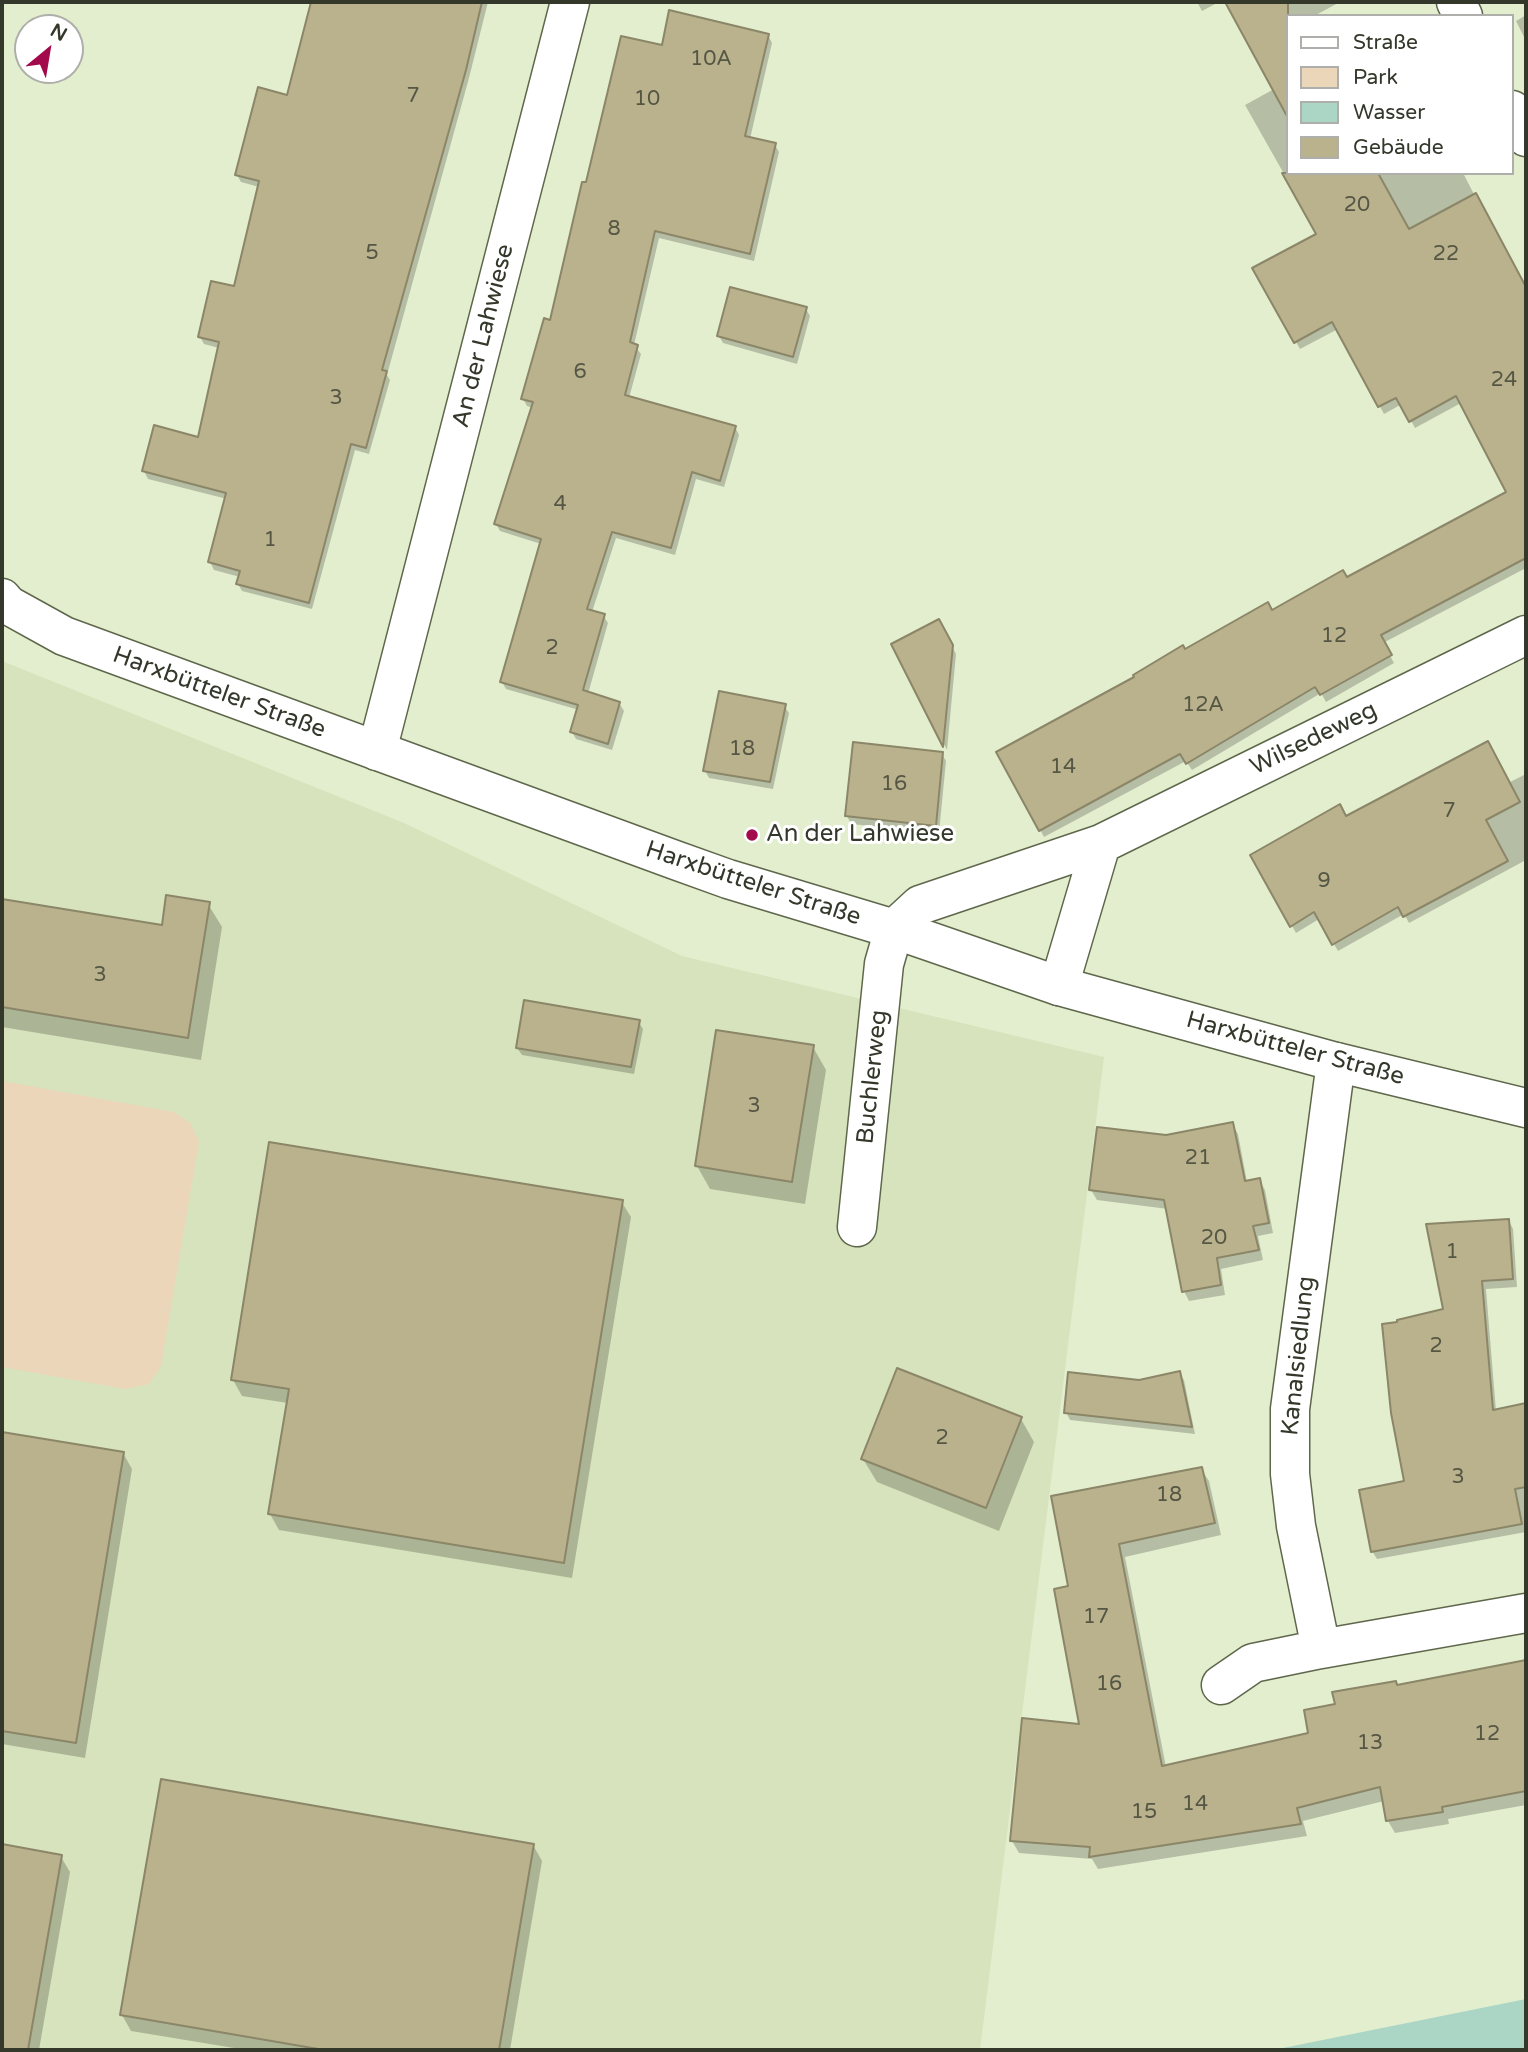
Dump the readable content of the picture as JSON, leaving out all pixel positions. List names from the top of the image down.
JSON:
{
  "streets": {
    "street": [
      "An der Lahwiese",
      "Harxbütteler Straße",
      "Wilsedeweg",
      "Buchlerweg",
      "Kanalsiedlung"
    ]
  },
  "crossings": [
    ["An der Lahwiese", "Harxbütteler Straße"],
    ["Harxbütteler Straße", "Wilsedeweg"],
    ["Harxbütteler Straße", "Buchlerweg"],
    ["Harxbütteler Straße", "Kanalsiedlung"],
    ["Wilsedeweg", "Buchlerweg"]
  ],
  "places": ["An der Lahwiese"],
  "house_numbers": [
    "10A",
    "7",
    "10",
    "20",
    "8",
    "5",
    "22",
    "6",
    "24",
    "3",
    "4",
    "1",
    "12",
    "2",
    "12A",
    "18",
    "14",
    "16",
    "7",
    "9",
    "3",
    "3",
    "21",
    "20",
    "1",
    "2",
    "2",
    "3",
    "18",
    "17",
    "16",
    "12",
    "13",
    "14",
    "15"
  ],
  "legend": [
    "Straße",
    "Park",
    "Wasser",
    "Gebäude"
  ],
  "north": "top right"
}
